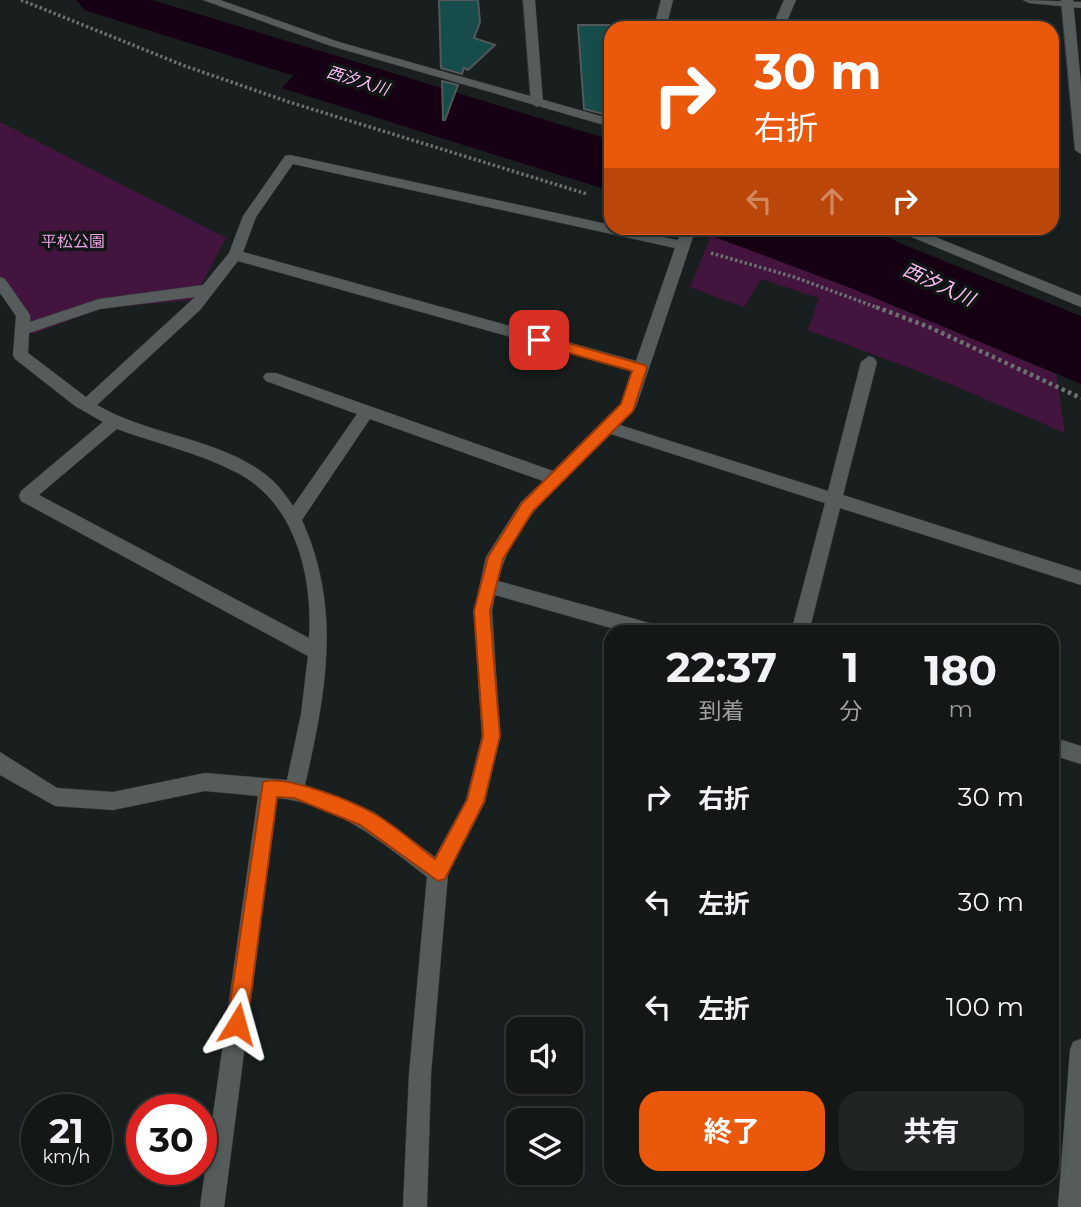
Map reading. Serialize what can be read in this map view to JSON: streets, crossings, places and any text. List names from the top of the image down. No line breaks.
{"water":["西汐入川"],"parks":["平松公園"],"page":{"turn":["30 m","右折"],"eta":["22:37","到着","1","分","180","m"],"list":[{"name":"右折","value":"30 m"},{"name":"左折","value":"30 m"},{"name":"左折","value":"100 m"}],"buttons":["終了","共有"],"speed":"21 km/h","limit":"30"}}
